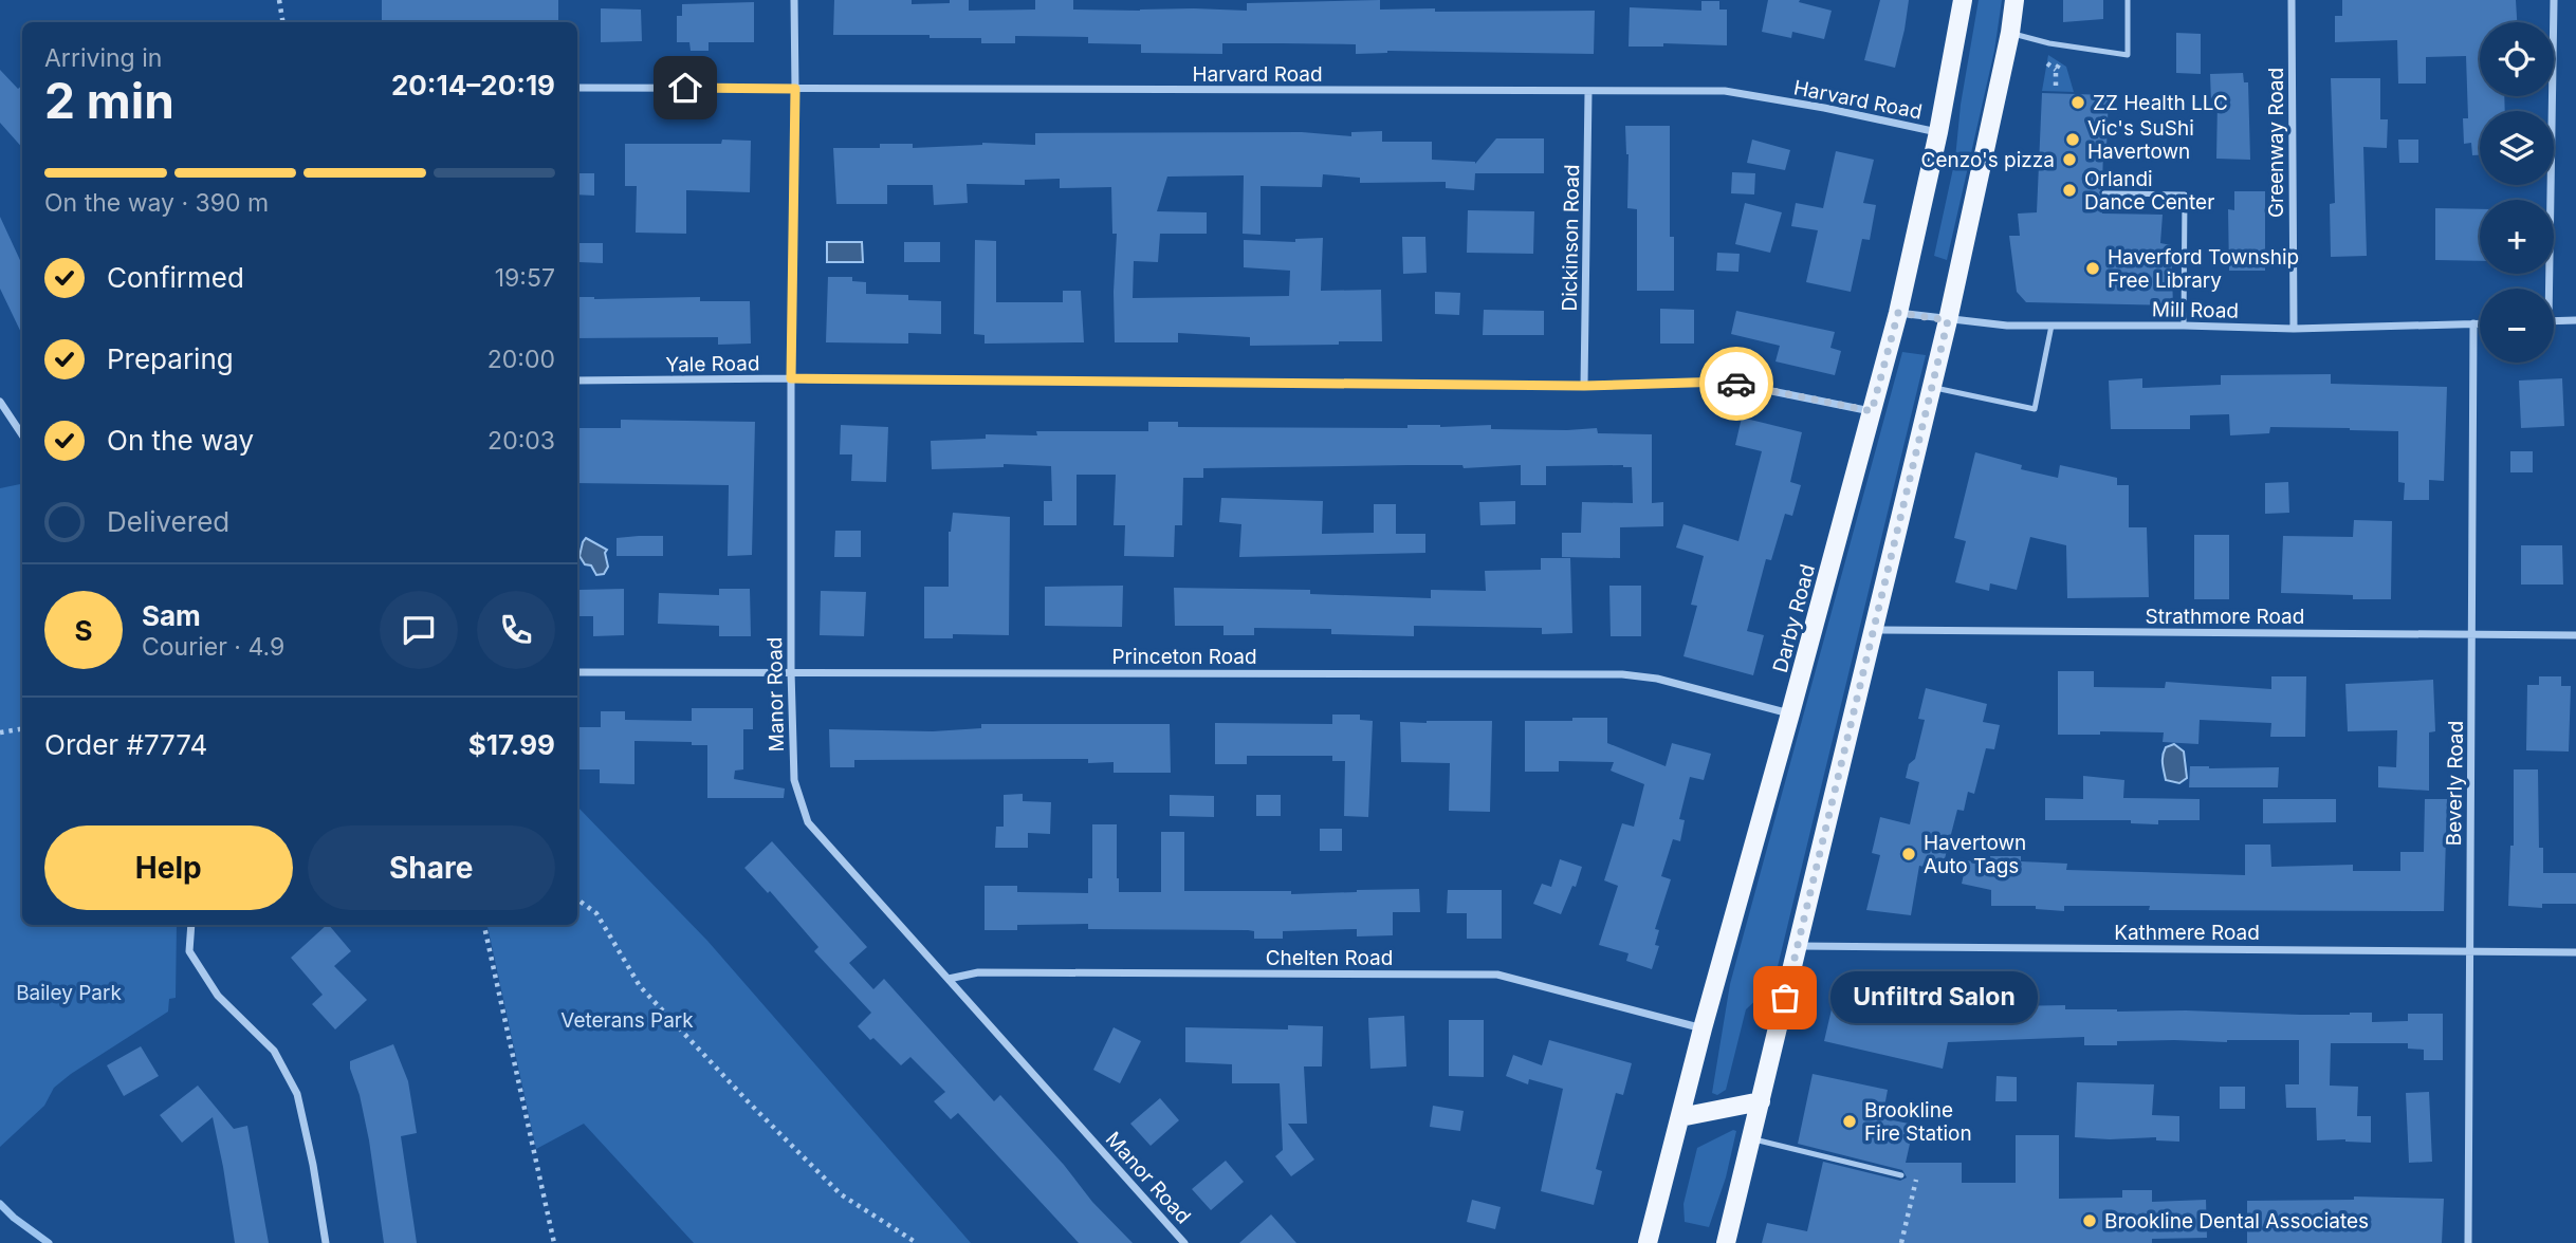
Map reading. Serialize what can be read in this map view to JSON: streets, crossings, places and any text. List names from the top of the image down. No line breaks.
{"streets":{"main road":["Darby Road"],"street":["Harvard Road","Greenway Road","Dickinson Road","Mill Road","Yale Road","Strathmore Road","Princeton Road","Manor Road","Beverly Road","Kathmere Road","Chelten Road"]},"crossings":[["Harvard Road","Dickinson Road"],["Harvard Road","Darby Road"],["Harvard Road","Manor Road"],["Greenway Road","Mill Road"],["Dickinson Road","Yale Road"],["Mill Road","Darby Road"],["Mill Road","Beverly Road"],["Yale Road","Darby Road"],["Yale Road","Manor Road"],["Strathmore Road","Beverly Road"],["Darby Road","Princeton Road"],["Darby Road","Chelten Road"],["Princeton Road","Manor Road"],["Manor Road","Chelten Road"],["Beverly Road","Kathmere Road"]],"parks":["Bailey Park","Veterans Park"],"places":["ZZ Health LLC","Vic's SuShi Havertown","Cenzo's pizza","Orlandi Dance Center","Haverford Township Free Library","Havertown Auto Tags","Unfiltrd Salon","Brookline Fire Station","Brookline Dental Associates"],"page":{"map_buttons":["+","−"],"heading":["2 min","Arriving in","20:14–20:19"],"panel":["Sam","Courier · 4.9","Order #7774","$17.99"],"bar":"On the way · 390 m","list":[["Confirmed","19:57"],["Preparing","20:00"],["On the way","20:03"],"Delivered"],"round":"S","buttons":["Help","Share"],"bubble":"Unfiltrd Salon"}}
